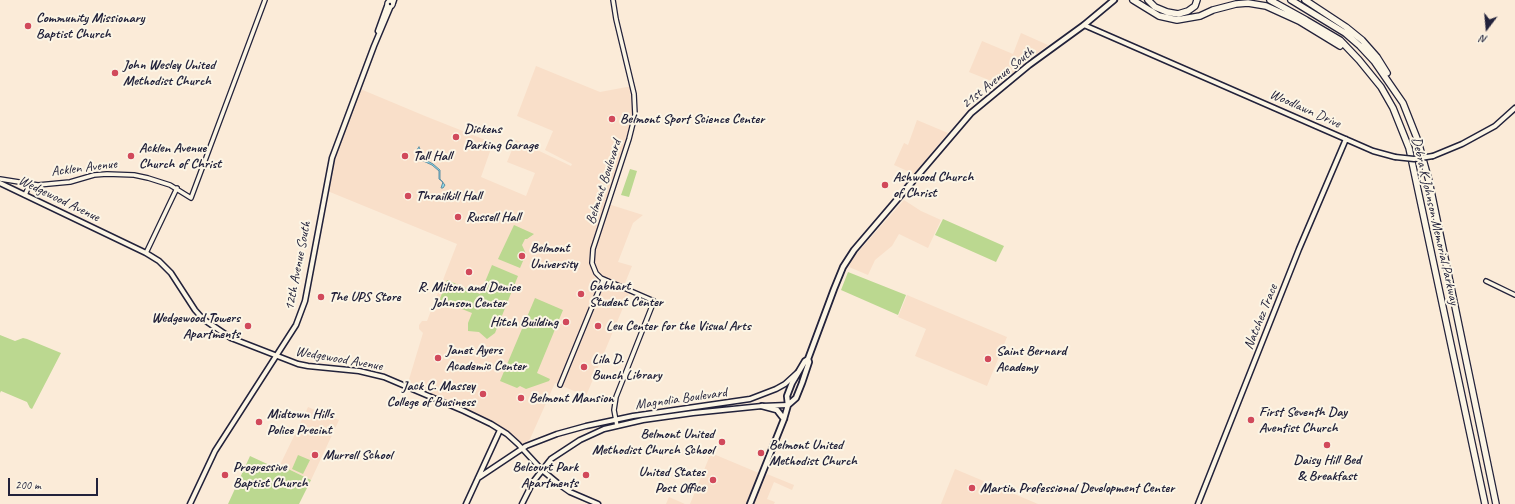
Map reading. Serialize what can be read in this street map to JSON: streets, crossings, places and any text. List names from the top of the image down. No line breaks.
{"streets":{"highway":["Debra K Johnson Memorial Parkway"],"main road":["21st Avenue South","Woodlawn Drive","Wedgewood Avenue","12th Avenue South","Natchez Trace","Magnolia Boulevard"],"street":["Acklen Avenue","Belmont Boulevard"]},"crossings":[["21st Avenue South","Woodlawn Drive"],["21st Avenue South","Magnolia Boulevard"],["Woodlawn Drive","Natchez Trace"],["Wedgewood Avenue","12th Avenue South"],["Wedgewood Avenue","Magnolia Boulevard"]],"places":["Community Missionary Baptist Church","John Wesley United Methodist Church","Belmont Sport Science Center","Dickens Parking Garage","Acklen Avenue Church of Christ","Tall Hall","Ashwood Church of Christ","Thrailkill Hall","Russell Hall","Belmont University","R. Milton and Denice Johnson Center","Gabhart Student Center","The UPS Store","Hitch Building","Wedgewood Towers Apartments","Leu Center for the Visual Arts","Janet Ayers Academic Center","Saint Bernard Academy","Lila D. Bunch Library","Jack C. Massey College of Business","Belmont Mansion","First Seventh Day Aventist Church","Midtown Hills Police Precint","Belmont United Methodist Church School","Daisy Hill Bed & Breakfast","Belmont United Methodist Church","Murrell School","Progressive Baptist Church","Belcourt Park Apartments","United States Post Office","Martin Professional Development Center"],"scale_bar":"200 m","north":"bottom"}
